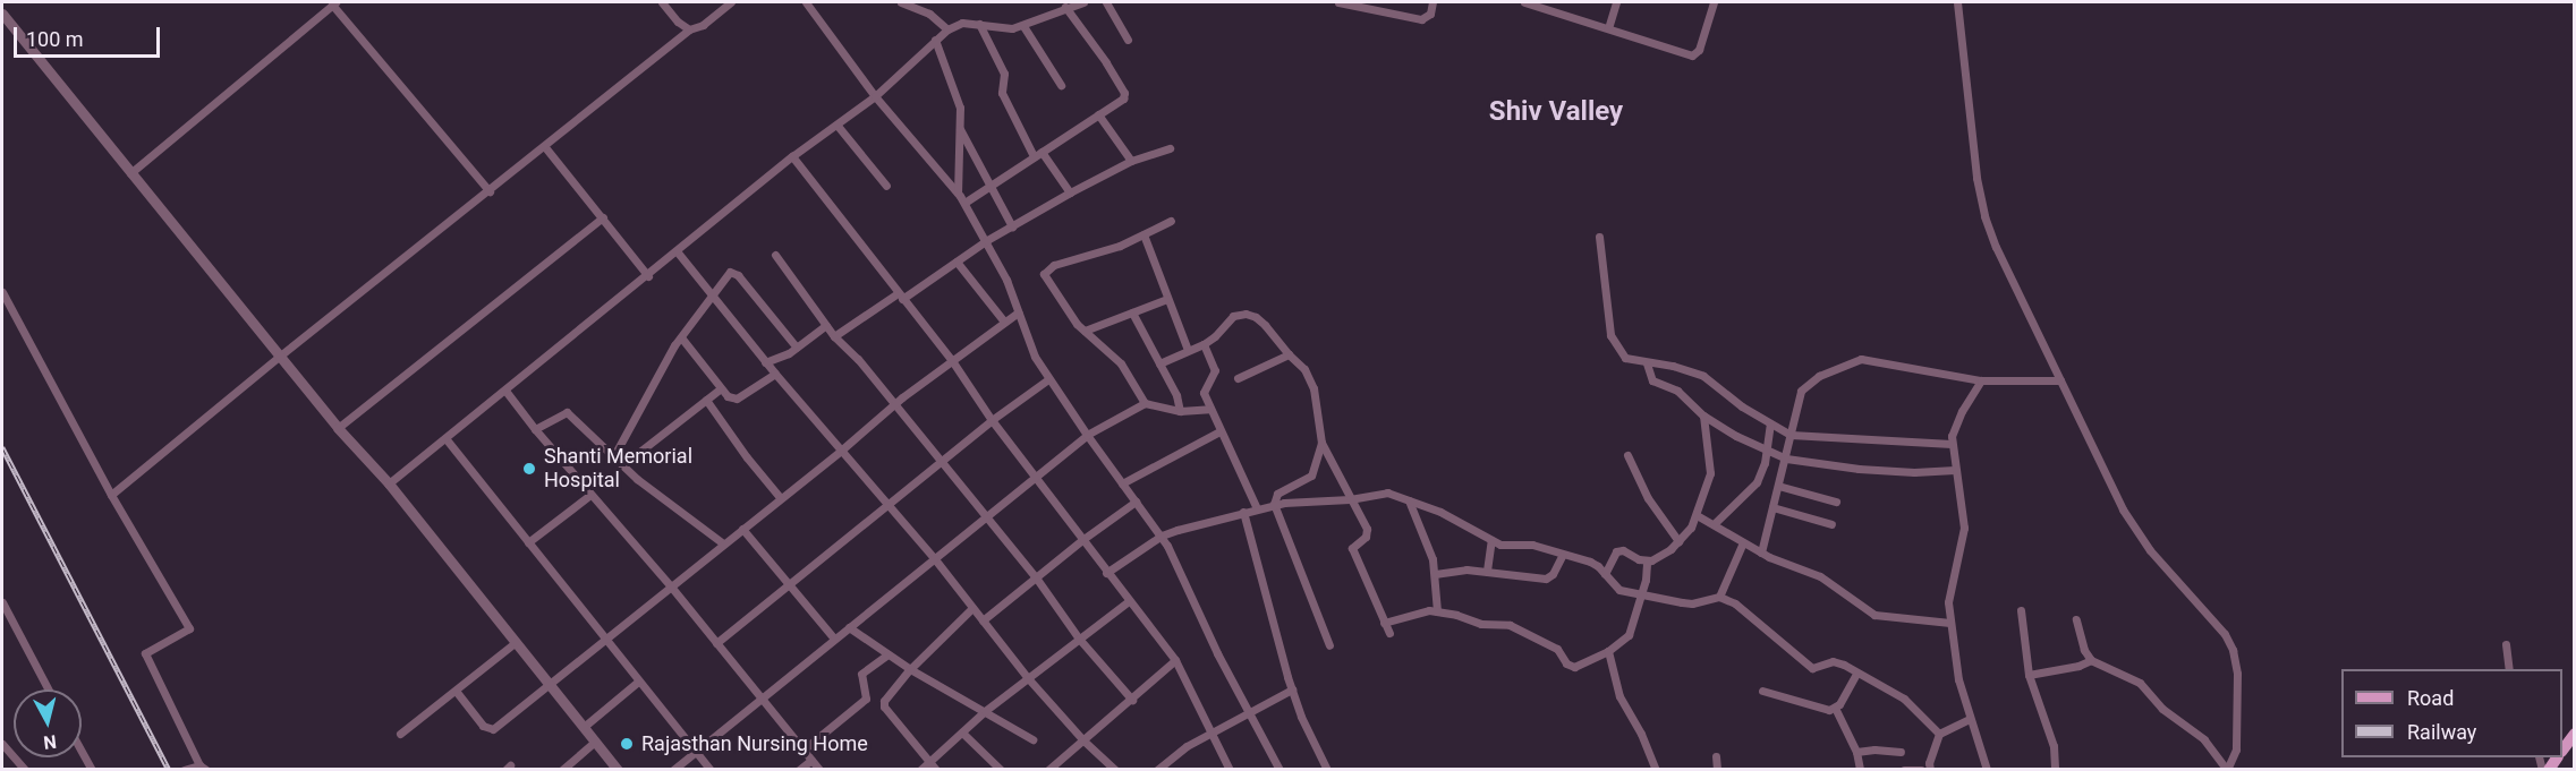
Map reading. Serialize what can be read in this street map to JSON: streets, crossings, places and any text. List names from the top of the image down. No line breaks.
{"districts":["Shiv Valley"],"places":["Shanti Memorial Hospital","Rajasthan Nursing Home"],"legend":["Road","Railway"],"scale_bar":"100 m","north":"bottom"}
